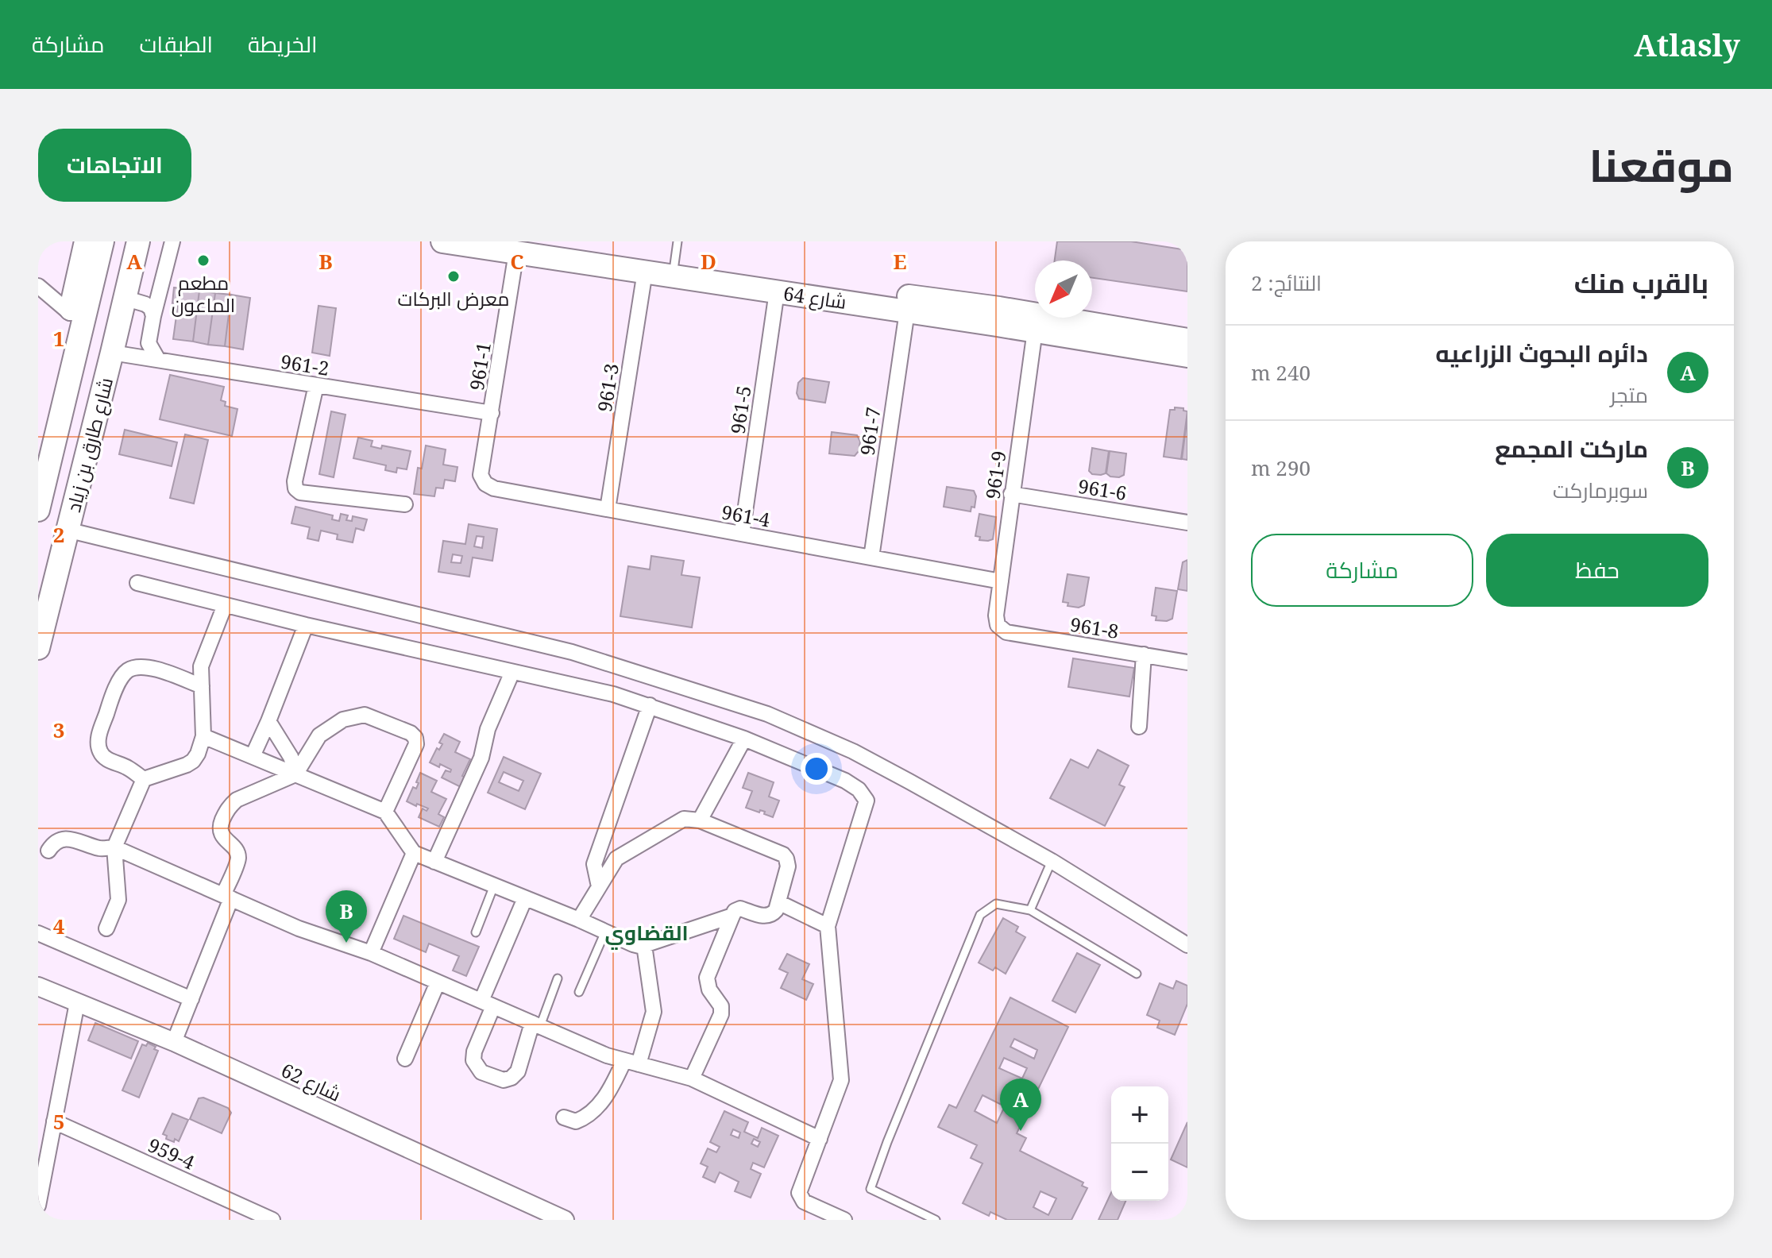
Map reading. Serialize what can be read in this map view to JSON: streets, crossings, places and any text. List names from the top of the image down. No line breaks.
{"streets":{"main road":["شارع 64","شارع طارق بن زياد"],"street":["961-2","961-1","961-3","961-5","961-7","961-9","961-6","961-4","961-8","شارع 62","959-4"]},"crossings":[["شارع 64","961-1"],["شارع 64","961-3"],["شارع 64","961-5"],["شارع 64","961-7"],["شارع 64","961-9"],["961-2","961-1"],["961-2","شارع طارق بن زياد"],["961-1","961-4"],["961-3","961-4"],["961-5","961-4"],["961-7","961-4"],["961-9","961-6"],["961-9","961-4"],["961-9","961-8"]],"districts":["القضاوي"],"places":["مطعم الماعون","معرض البركات"],"north":"bottom left","page":{"header":"Atlasly","nav":["الخريطة","الطبقات","مشاركة"],"title":"موقعنا","buttons":["الاتجاهات",["حفظ","مشاركة"]],"heading":["بالقرب منك","النتائج: 2"],"list":[{"mark":"A","name":"دائره البحوث الزراعيه","note":"متجر","value":"240 m"},{"mark":"B","name":"ماركت المجمع","note":"سوبرماركت","value":"290 m"}],"pins":["B","A"],"map_buttons":["+","−"]},"grid":{"columns":["A","B","C","D","E"],"rows":["1","2","3","4","5"]}}
